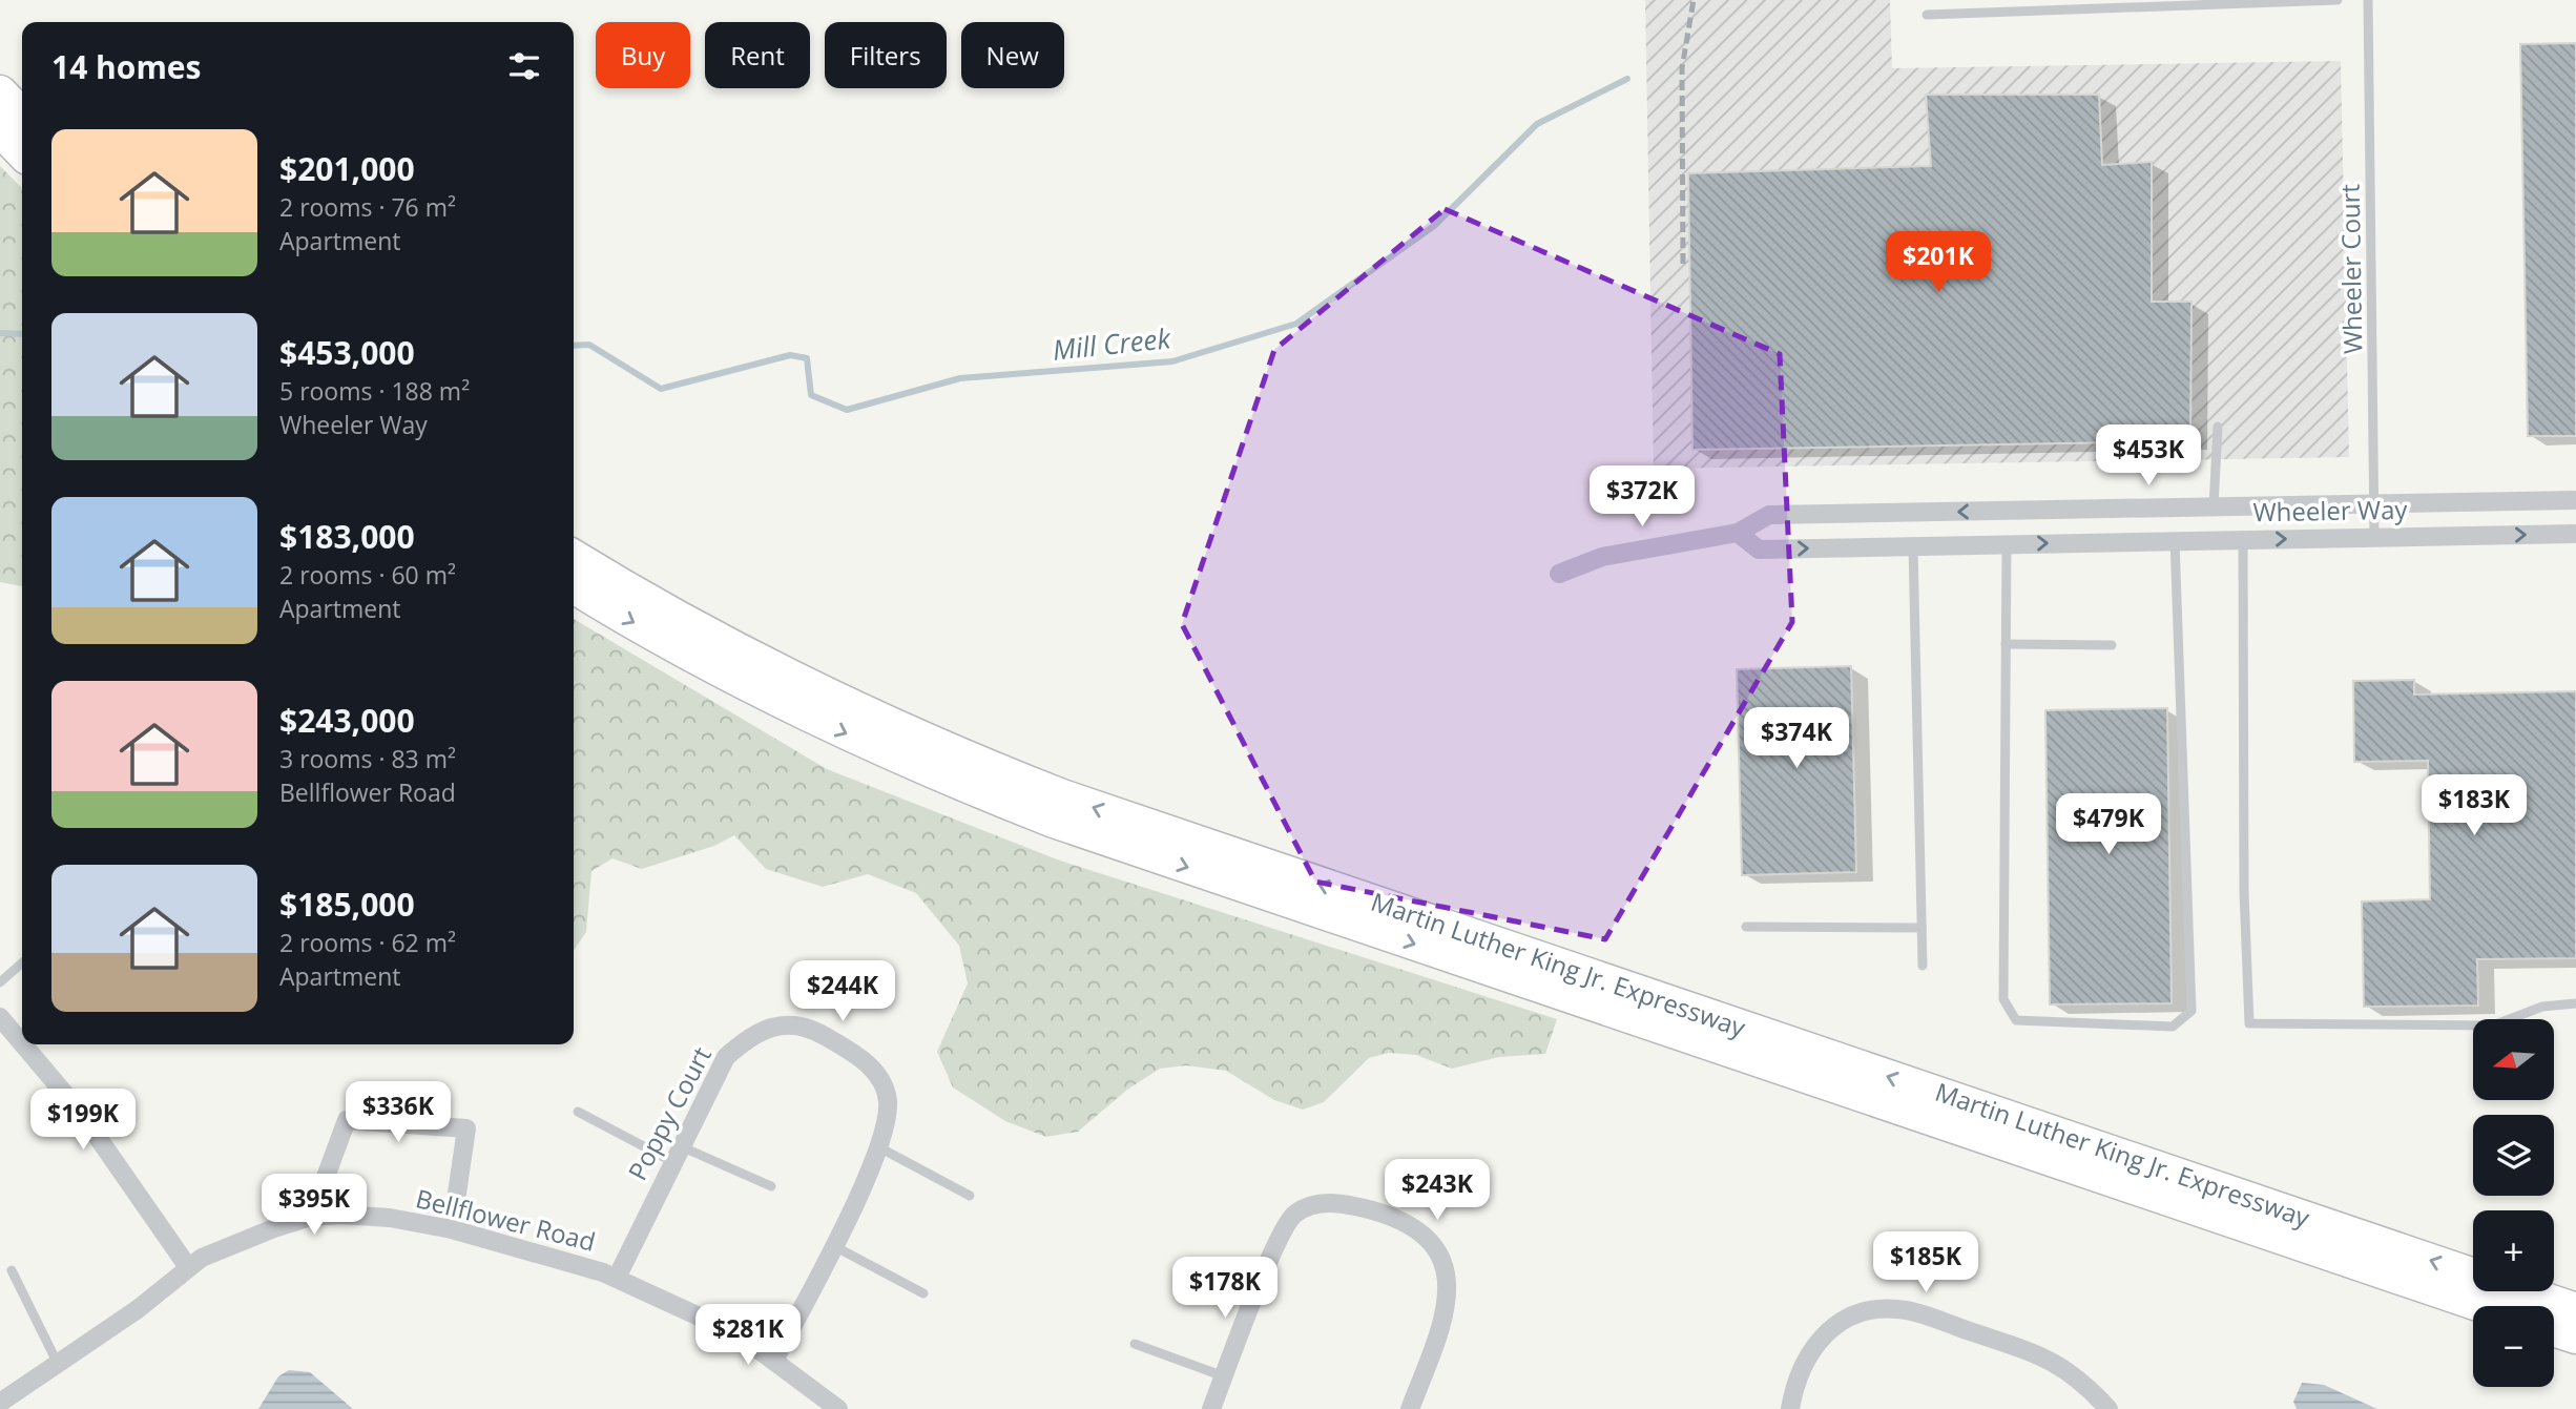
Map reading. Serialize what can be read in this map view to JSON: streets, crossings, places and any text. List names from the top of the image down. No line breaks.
{"streets":{"highway":["Martin Luther King Jr. Expressway"],"street":["Wheeler Way","Poppy Court","Bellflower Road"],"lane":["Wheeler Court"]},"crossings":[["Wheeler Court","Wheeler Way"],["Poppy Court","Bellflower Road"]],"water":["Mill Creek"],"north":"left","page":{"chip":["Buy","Rent","Filters","New"],"heading":"14 homes","list":[{"name":"$201,000","note":"2 rooms · 76 m² · Apartment"},{"name":"$453,000","note":"5 rooms · 188 m² · Wheeler Way"},{"name":"$183,000","note":"2 rooms · 60 m² · Apartment"},{"name":"$243,000","note":"3 rooms · 83 m² · Bellflower Road"},{"name":"$185,000","note":"2 rooms · 62 m² · Apartment"}],"price":["$201K","$453K","$372K","$374K","$183K","$479K","$244K","$336K","$199K","$243K","$395K","$185K","$178K","$281K"],"map_buttons":["+","−"]}}
